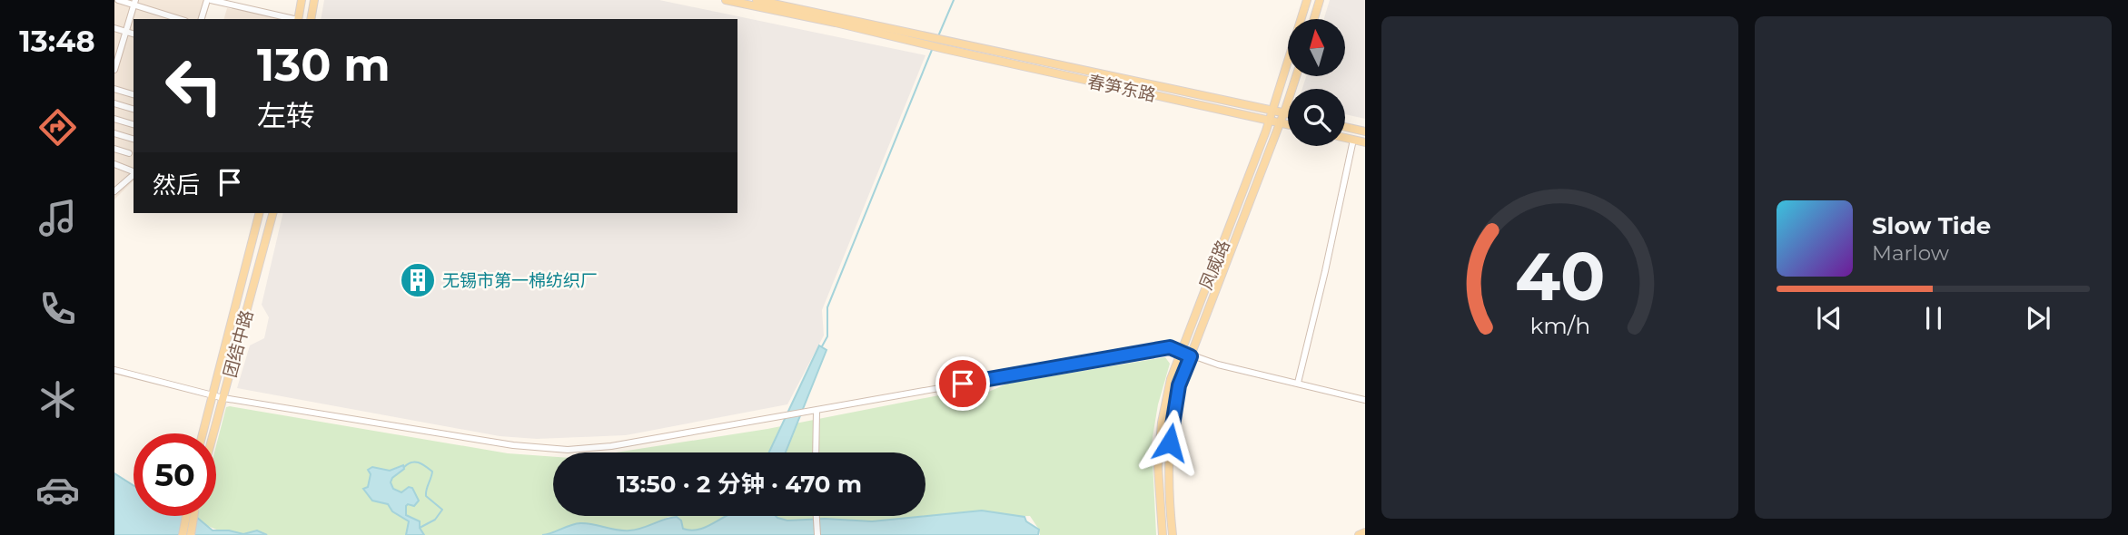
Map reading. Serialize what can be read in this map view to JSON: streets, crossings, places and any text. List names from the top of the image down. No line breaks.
{"streets":{"main road":["春笋东路","凤威路","团结中路"]},"crossings":[["春笋东路","凤威路"]],"places":{"building":["无锡市第一棉纺织厂"]},"north":"top","page":{"tabs":"13:48","turn":["130 m","左转"],"then":"然后","song":["Slow Tide","Marlow"],"limit":"50","trip":"13:50 · 2 分钟 · 470 m","gauge":["40","km/h"]}}
